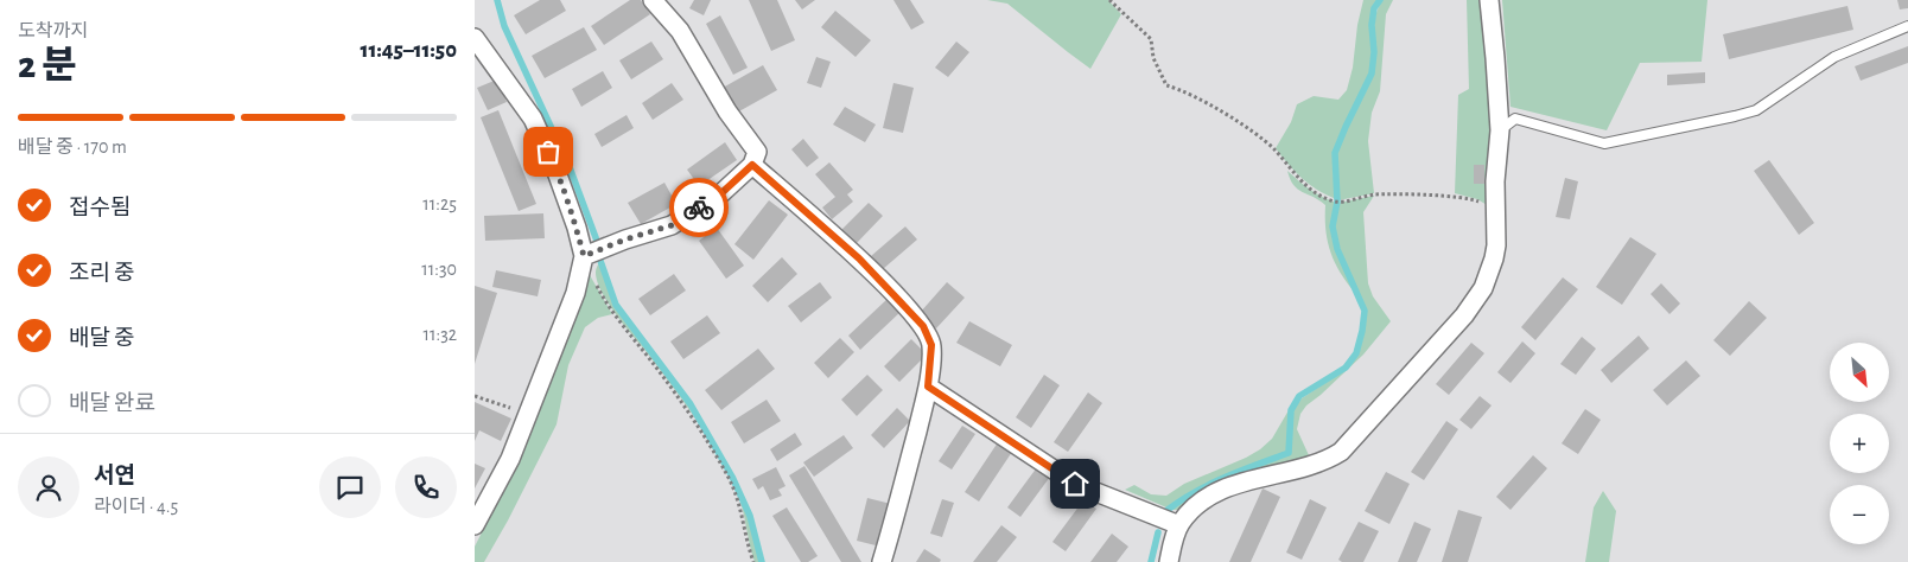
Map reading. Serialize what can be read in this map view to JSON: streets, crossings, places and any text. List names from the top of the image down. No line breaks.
{"north":"bottom right","page":{"heading":["2 분","도착까지","11:45–11:50"],"panel":["서연","라이더 · 4.5"],"bar":"배달 중 · 170 m","list":[["접수됨","11:25"],["조리 중","11:30"],["배달 중","11:32"],"배달 완료"],"map_buttons":["+","−"]}}
